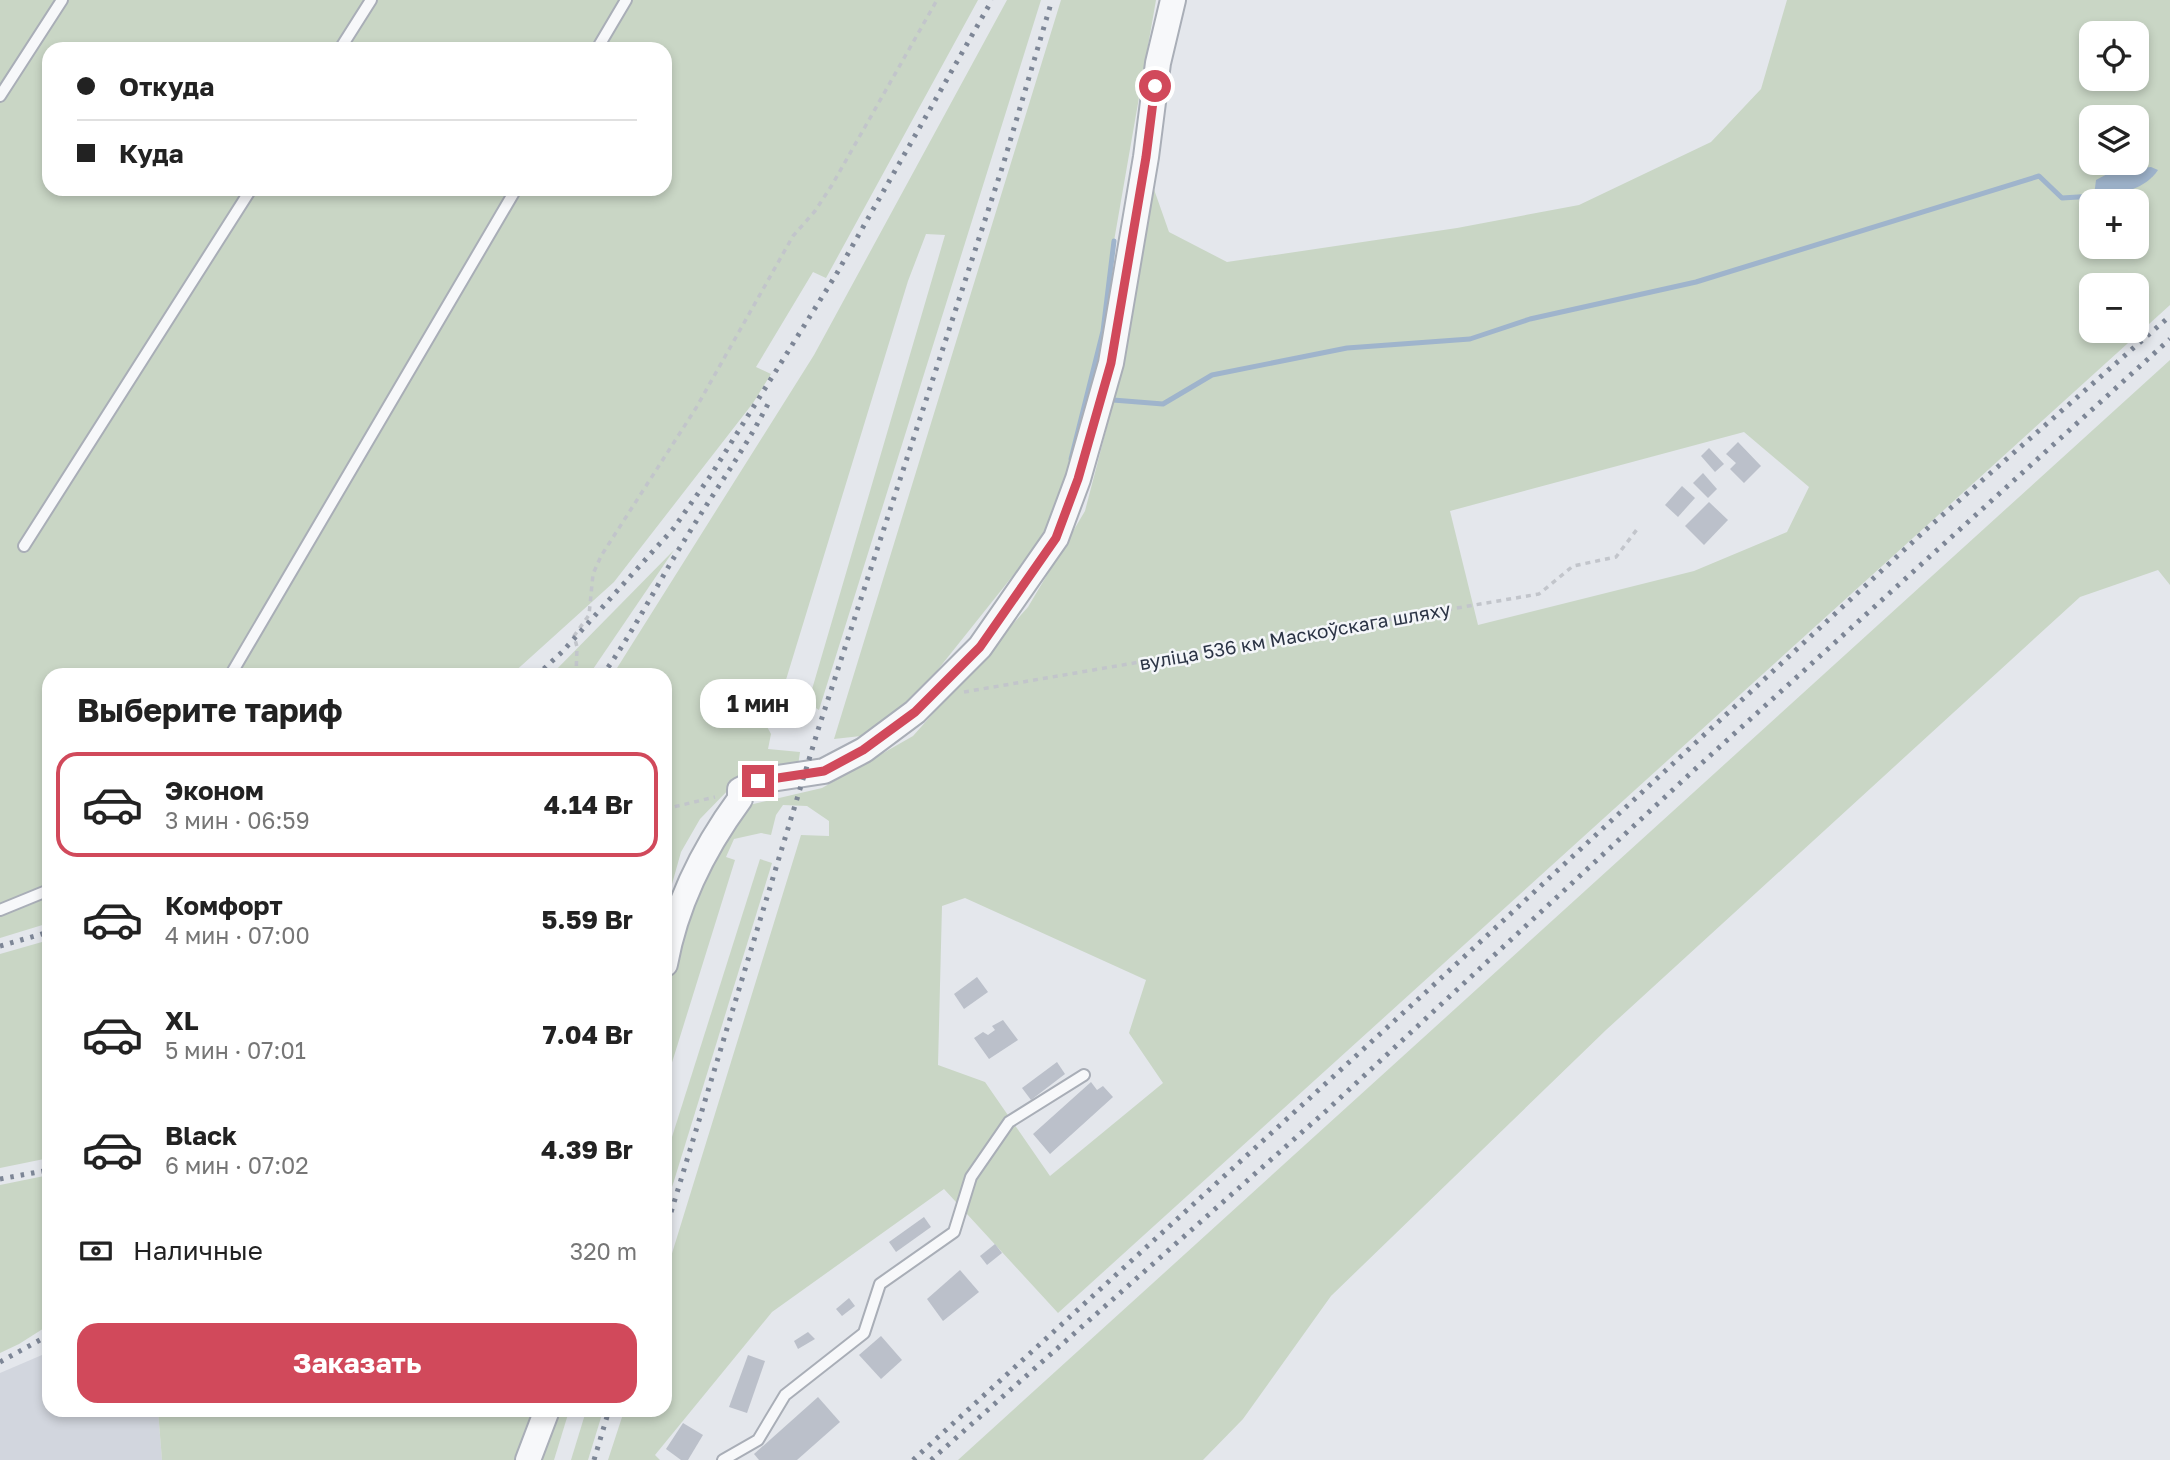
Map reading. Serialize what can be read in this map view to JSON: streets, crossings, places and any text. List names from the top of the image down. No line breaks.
{"streets":{"path":["вуліца 536 км Маскоўскага шляху"]},"page":{"map_buttons":["+","−"],"banner":["Откуда","Куда"],"heading":"Выберите тариф","bubble":"1 мин","list":[{"name":"Эконом","note":"3 мин · 06:59","value":"4.14 Br"},{"name":"Комфорт","note":"4 мин · 07:00","value":"5.59 Br"},{"name":"XL","note":"5 мин · 07:01","value":"7.04 Br"},{"name":"Black","note":"6 мин · 07:02","value":"4.39 Br"}],"pay":["Наличные","320 m"],"buttons":"Заказать"}}
